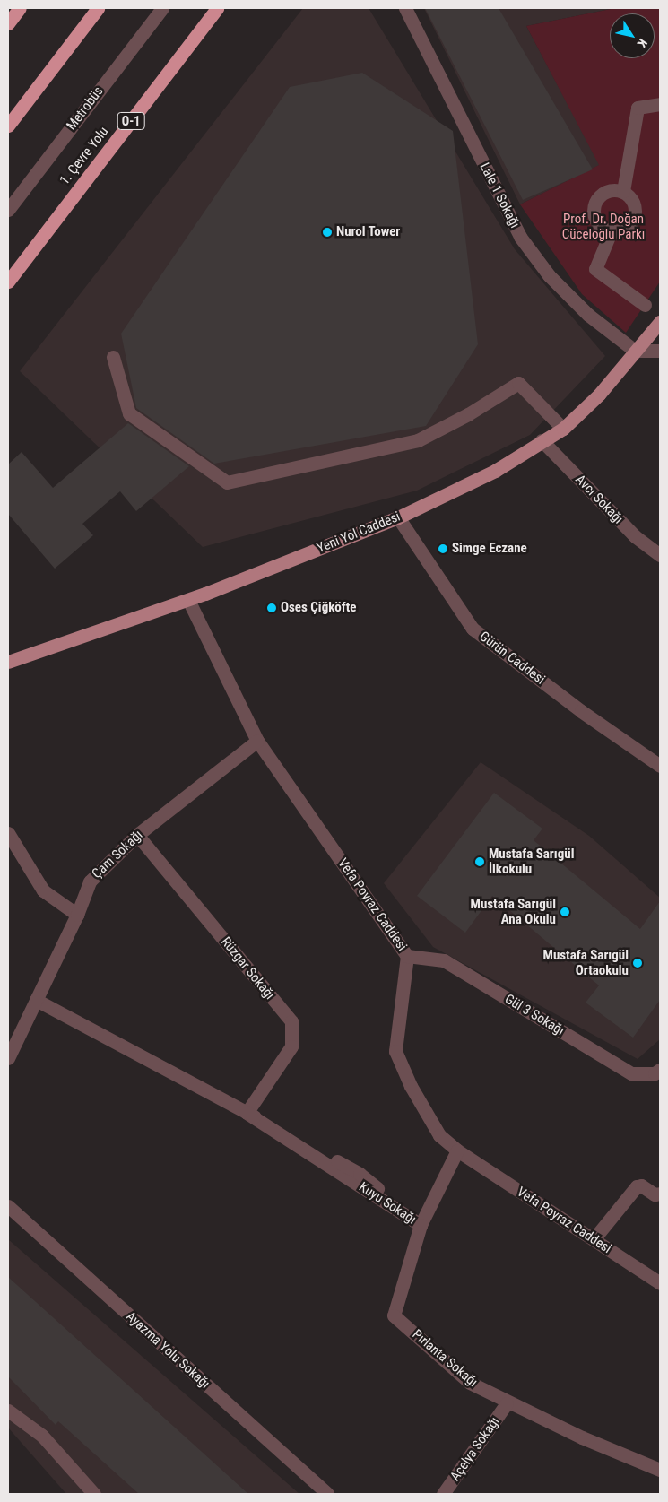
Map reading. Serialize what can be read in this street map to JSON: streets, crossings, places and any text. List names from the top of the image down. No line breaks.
{"streets":{"highway":["O-1","1. Çevre Yolu"],"main road":["Yeni Yol Caddesi"],"street":["Metrobüs","Lale 1 Sokağı","Avcı Sokağı","Gürün Caddesi","Çam Sokağı","Vefa Poyraz Caddesi","Rüzgar Sokağı","Gül 3 Sokağı","Kuyu Sokağı","Ayazma Yolu Sokağı","Pırlanta Sokağı","Açelya Sokağı"]},"crossings":[["Lale 1 Sokağı","Yeni Yol Caddesi"],["Avcı Sokağı","Yeni Yol Caddesi"],["Yeni Yol Caddesi","Gürün Caddesi"],["Yeni Yol Caddesi","Vefa Poyraz Caddesi"],["Çam Sokağı","Vefa Poyraz Caddesi"],["Çam Sokağı","Rüzgar Sokağı"],["Çam Sokağı","Kuyu Sokağı"],["Vefa Poyraz Caddesi","Gül 3 Sokağı"],["Vefa Poyraz Caddesi","Pırlanta Sokağı"],["Rüzgar Sokağı","Kuyu Sokağı"],["Kuyu Sokağı","Pırlanta Sokağı"],["Pırlanta Sokağı","Açelya Sokağı"]],"parks":["Prof. Dr. Doğan Cüceloğlu Parkı"],"places":["Nurol Tower","Simge Eczane","Oses Çiğköfte","Mustafa Sarıgül İlkokulu","Mustafa Sarıgül Ana Okulu","Mustafa Sarıgül Ortaokulu"],"north":"bottom right"}
